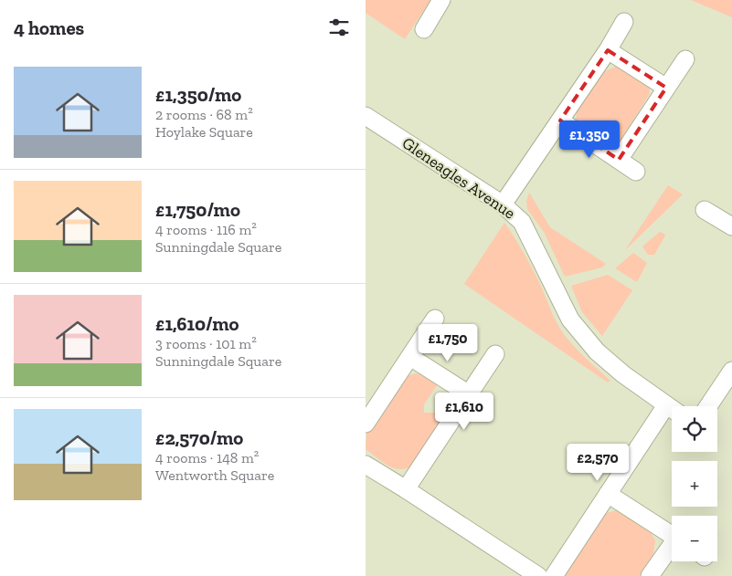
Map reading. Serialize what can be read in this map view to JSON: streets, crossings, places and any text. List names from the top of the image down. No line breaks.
{"streets":{"street":["Gleneagles Avenue"]},"page":{"heading":"4 homes","list":[{"name":"£1,350/mo","note":"2 rooms · 68 m² · Hoylake Square"},{"name":"£1,750/mo","note":"4 rooms · 116 m² · Sunningdale Square"},{"name":"£1,610/mo","note":"3 rooms · 101 m² · Sunningdale Square"},{"name":"£2,570/mo","note":"4 rooms · 148 m² · Wentworth Square"}],"price":["£1,350","£1,750","£1,610","£2,570"],"map_buttons":["+","−"]}}
